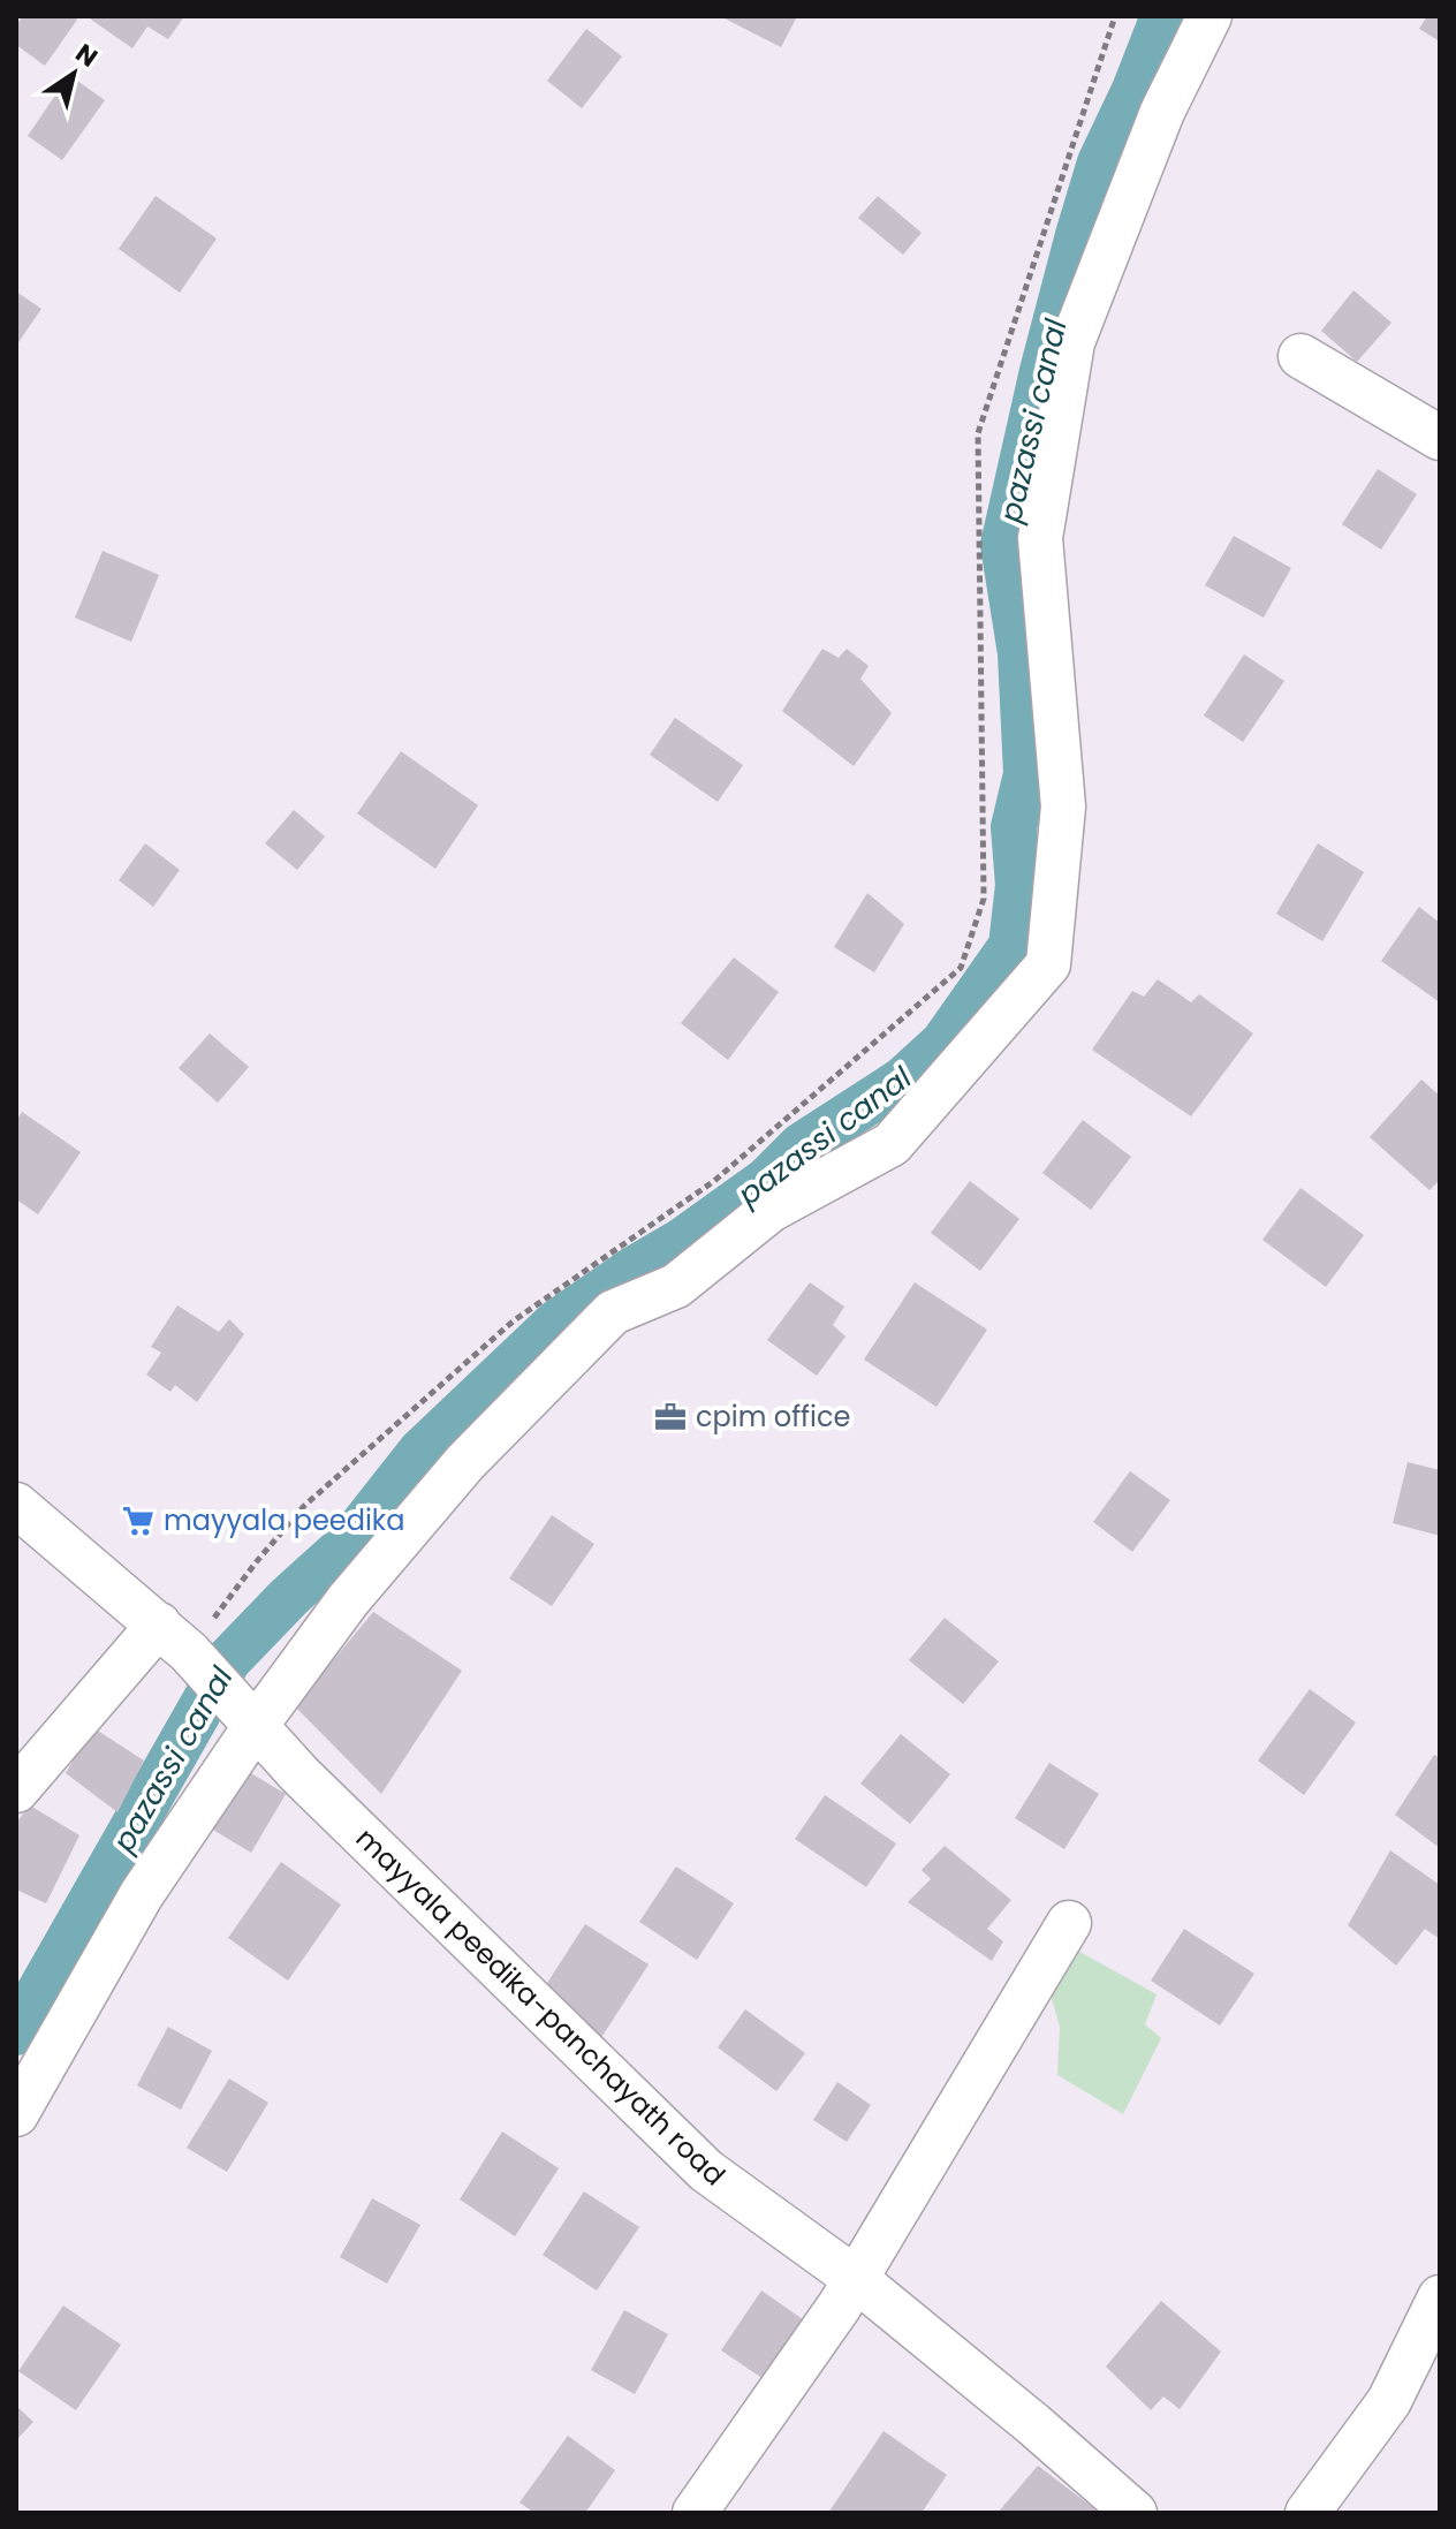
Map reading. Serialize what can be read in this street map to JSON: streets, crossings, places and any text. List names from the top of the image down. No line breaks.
{"streets":{"street":["mayyala peedika-panchayath road"]},"water":["pazassi canal"],"places":{"office":["cpim office"],"supermarket":["mayyala peedika"]},"north":"top right"}
